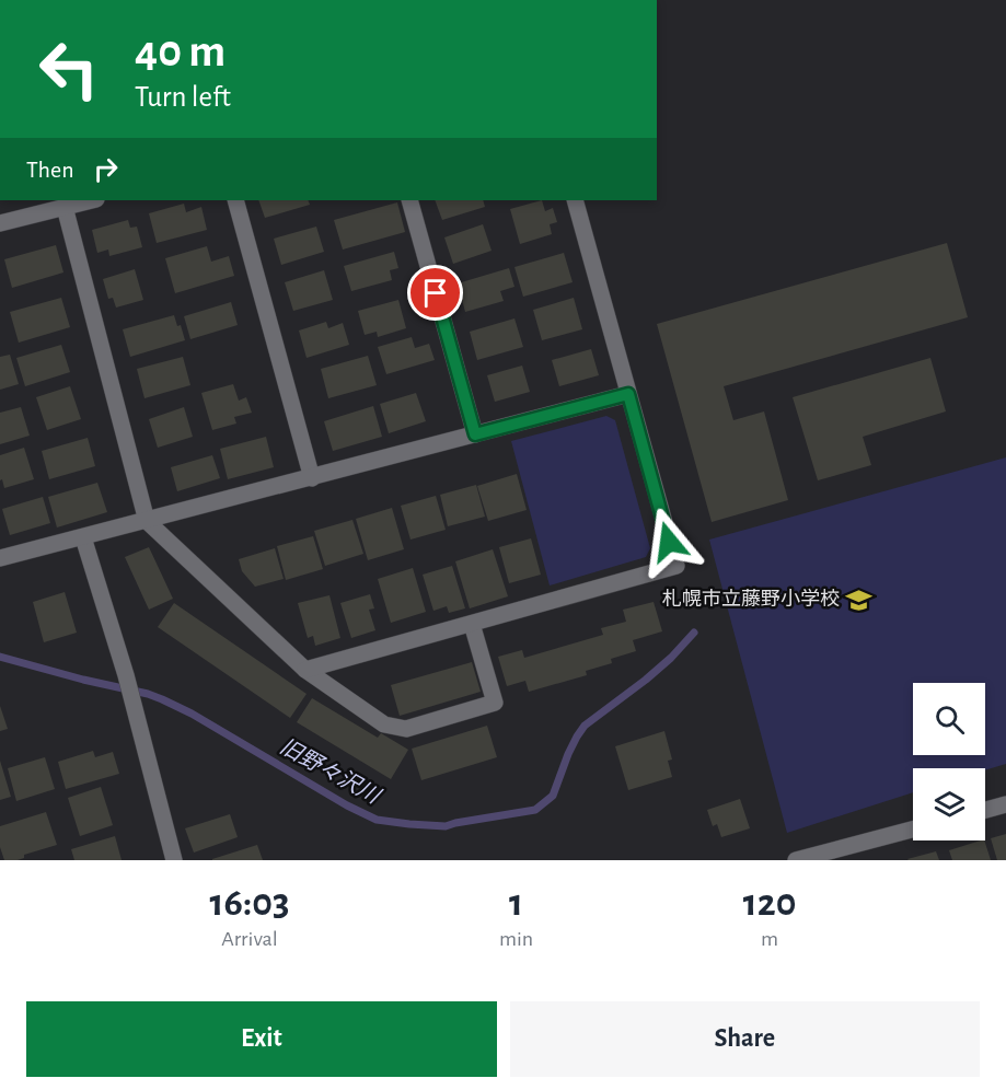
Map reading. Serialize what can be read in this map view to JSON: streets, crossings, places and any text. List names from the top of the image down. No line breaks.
{"water":["旧野々沢川"],"places":{"school or university":["札幌市立藤野小学校"]},"page":{"turn":["40 m","Turn left"],"then":"Then","eta":["16:03","Arrival","1","min","120","m"],"buttons":["Exit","Share"]}}
